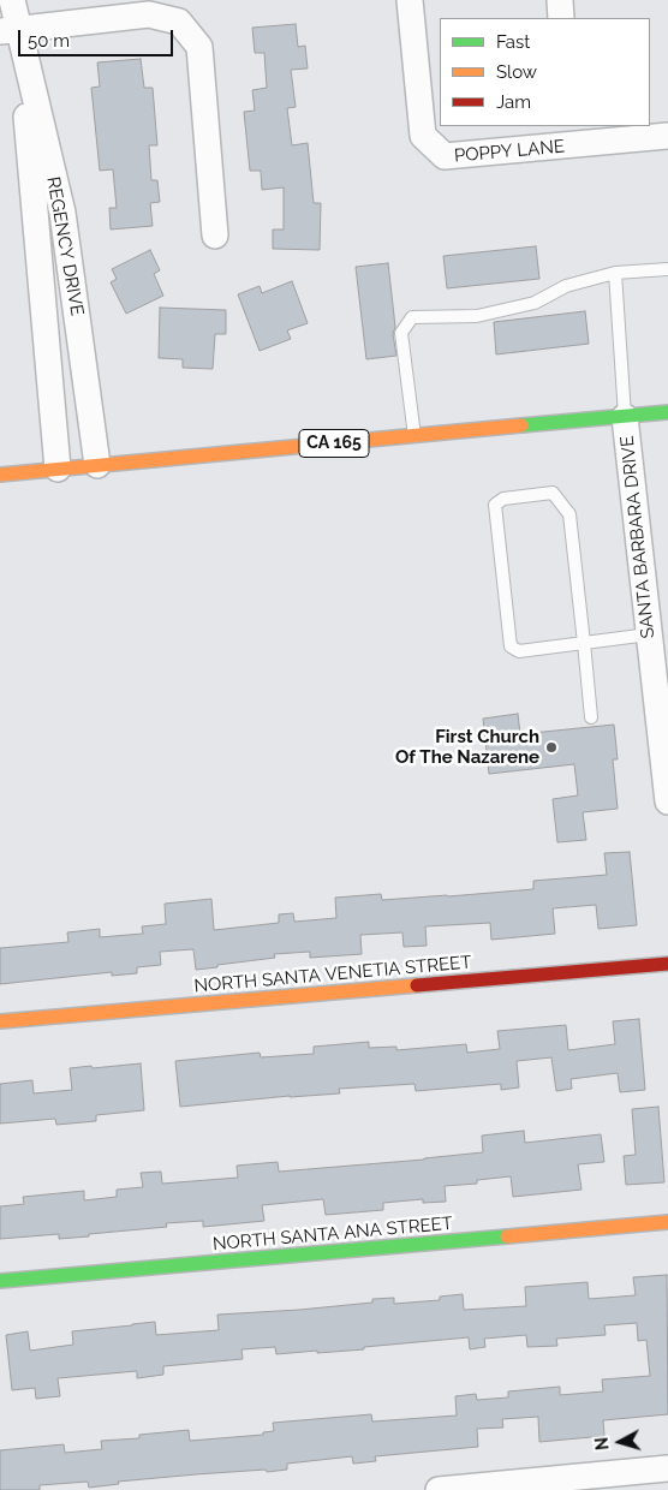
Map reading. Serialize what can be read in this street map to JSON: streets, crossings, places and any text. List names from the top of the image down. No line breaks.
{"streets":{"street":["POPPY LANE","REGENCY DRIVE","CA 165","SANTA BARBARA DRIVE","NORTH SANTA VENETIA STREET","NORTH SANTA ANA STREET"]},"crossings":[["REGENCY DRIVE","CA 165"],["CA 165","SANTA BARBARA DRIVE"]],"places":["First Church Of The Nazarene"],"legend":["Fast","Slow","Jam"],"scale_bar":"50 m","north":"left"}
